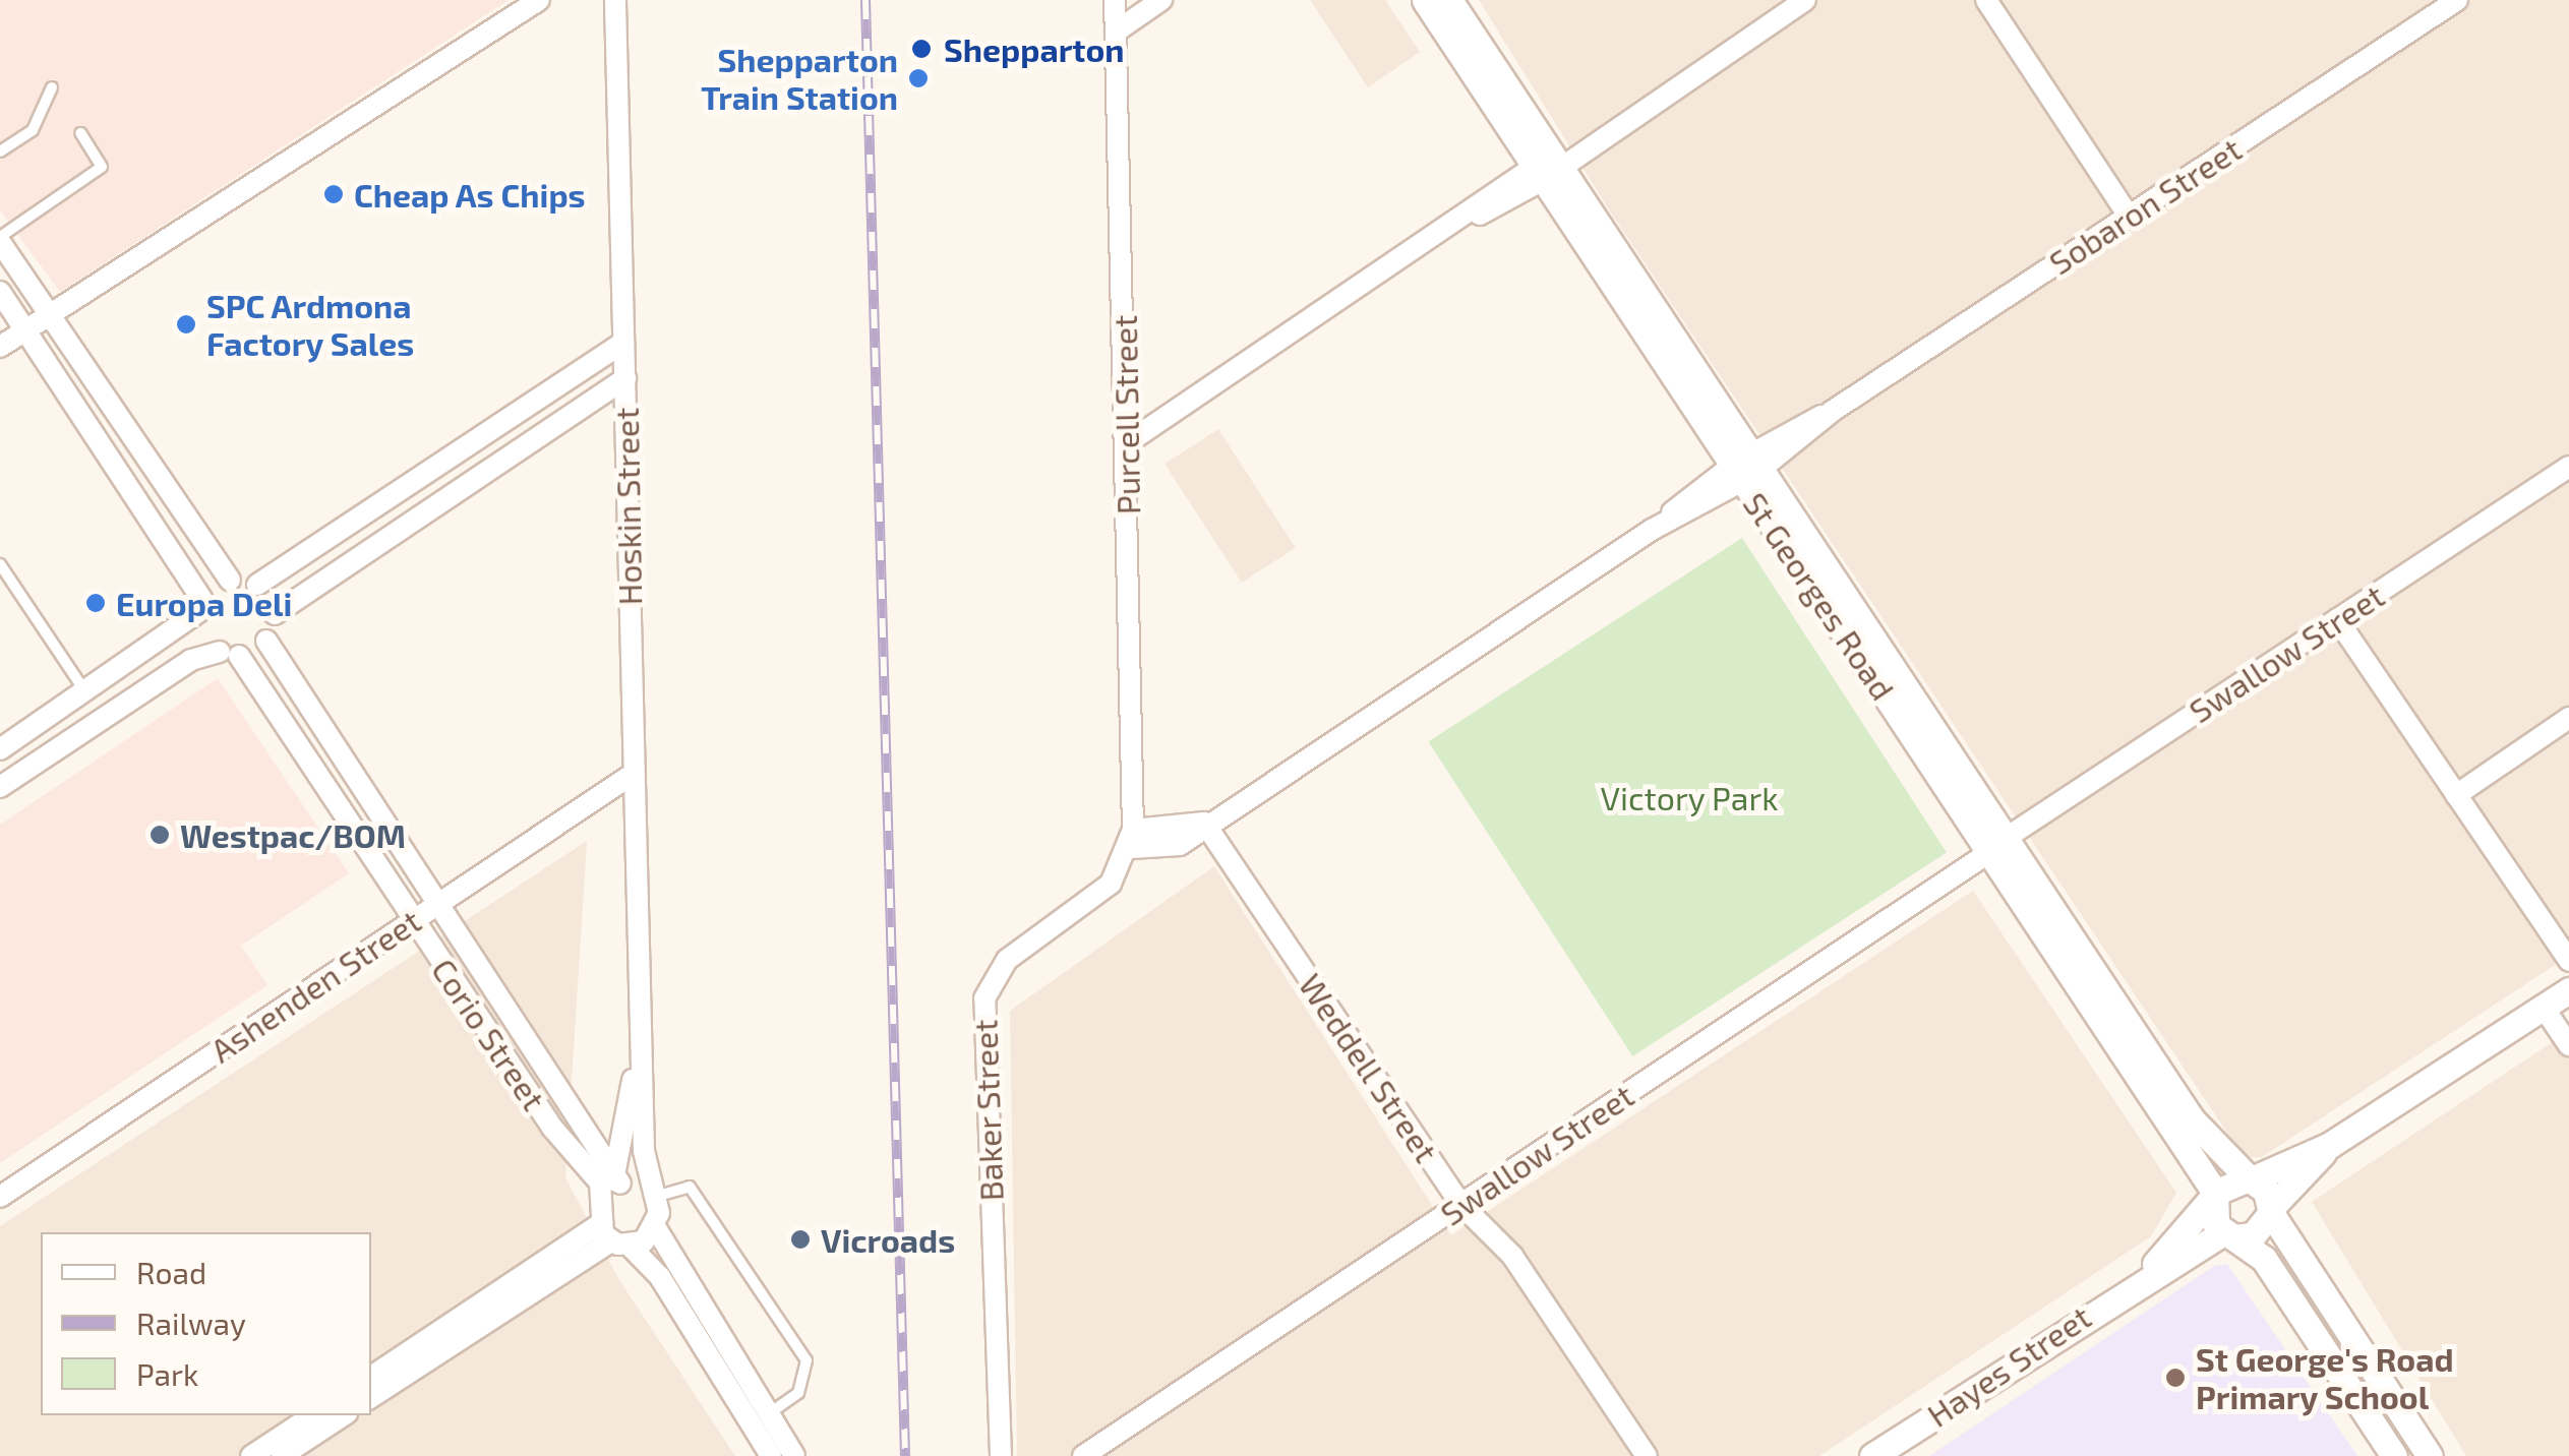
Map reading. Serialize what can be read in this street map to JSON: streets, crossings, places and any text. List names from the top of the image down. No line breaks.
{"streets":{"street":["Sobaron Street","Purcell Street","Hoskin Street","St Georges Road","Swallow Street","Ashenden Street","Corio Street","Weddell Street","Baker Street","Hayes Street"]},"crossings":[["Sobaron Street","Purcell Street"],["Sobaron Street","St Georges Road"],["Sobaron Street","Weddell Street"],["Sobaron Street","Baker Street"],["Purcell Street","Baker Street"],["Hoskin Street","Ashenden Street"],["Hoskin Street","Corio Street"],["St Georges Road","Swallow Street"],["St Georges Road","Hayes Street"],["Swallow Street","Weddell Street"],["Ashenden Street","Corio Street"]],"parks":["Victory Park"],"places":["Shepparton","Shepparton Train Station","Cheap As Chips","SPC Ardmona Factory Sales","Europa Deli","Westpac/BOM","Vicroads","St George's Road Primary School"],"legend":["Road","Railway","Park"]}
